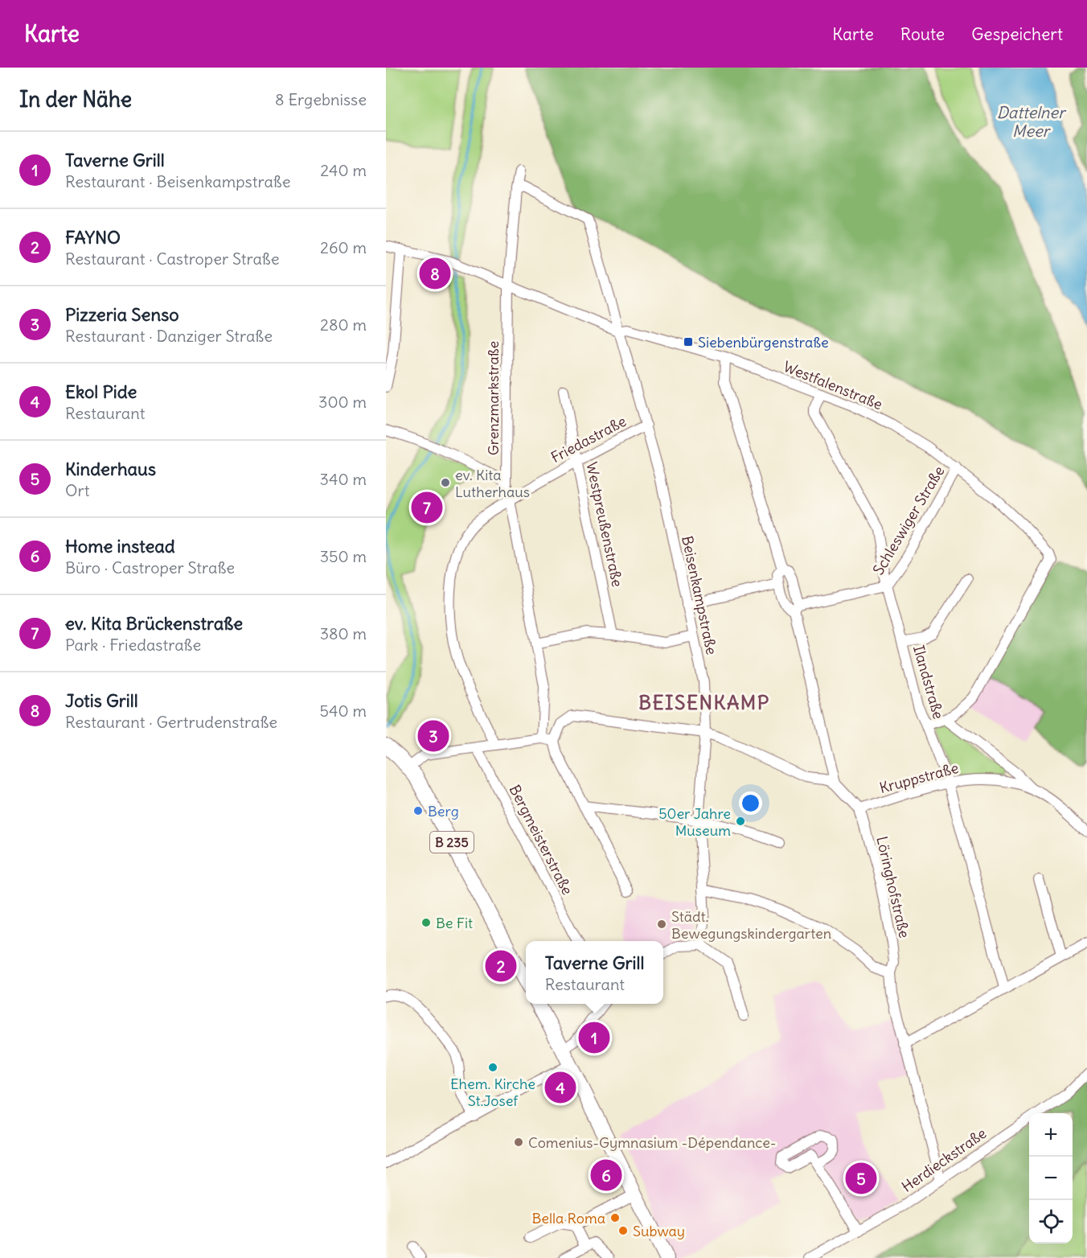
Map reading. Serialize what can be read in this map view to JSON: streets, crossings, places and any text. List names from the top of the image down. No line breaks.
{"streets":{"main road":["B 235"],"street":["Westfalenstraße","Grenzmarkstraße","Friedastraße","Schleswiger Straße","Westpreußenstraße","Beisenkampstraße","Ilandstraße","Kruppstraße","Bergmeisterstraße","Löringhofstraße","Herdieckstraße"]},"crossings":[["Westfalenstraße","Schleswiger Straße"],["Westfalenstraße","Beisenkampstraße"],["Westfalenstraße","Ilandstraße"],["Westfalenstraße","Löringhofstraße"],["Grenzmarkstraße","Friedastraße"],["Friedastraße","Westpreußenstraße"],["Friedastraße","Beisenkampstraße"],["Schleswiger Straße","Ilandstraße"],["Schleswiger Straße","Löringhofstraße"],["Ilandstraße","Kruppstraße"],["Kruppstraße","Löringhofstraße"],["Löringhofstraße","Herdieckstraße"]],"districts":["BEISENKAMP"],"water":["Dattelner Meer"],"places":{"transit":["Siebenbürgenstraße"],"other":["ev. Kita Lutherhaus","Berg","50er Jahre Museum","Be Fit","Städt. Bewegungskindergarten","Ehem. Kirche St.Josef","Comenius-Gymnasium -Dépendance-","Bella Roma","Subway"]},"page":{"header":"Karte","nav":["Karte","Route","Gespeichert"],"heading":["In der Nähe","8 Ergebnisse"],"list":[{"mark":"1","name":"Taverne Grill","note":"Restaurant · Beisenkampstraße","value":"240 m"},{"mark":"2","name":"FAYNO","note":"Restaurant · Castroper Straße","value":"260 m"},{"mark":"3","name":"Pizzeria Senso","note":"Restaurant · Danziger Straße","value":"280 m"},{"mark":"4","name":"Ekol Pide","note":"Restaurant","value":"300 m"},{"mark":"5","name":"Kinderhaus","note":"Ort","value":"340 m"},{"mark":"6","name":"Home instead","note":"Büro · Castroper Straße","value":"350 m"},{"mark":"7","name":"ev. Kita Brückenstraße","note":"Park · Friedastraße","value":"380 m"},{"mark":"8","name":"Jotis Grill","note":"Restaurant · Gertrudenstraße","value":"540 m"}],"pins":["8","7","3","2","1","4","6","5"],"popup":["Taverne Grill","Restaurant"],"map_buttons":["+","−"]}}
